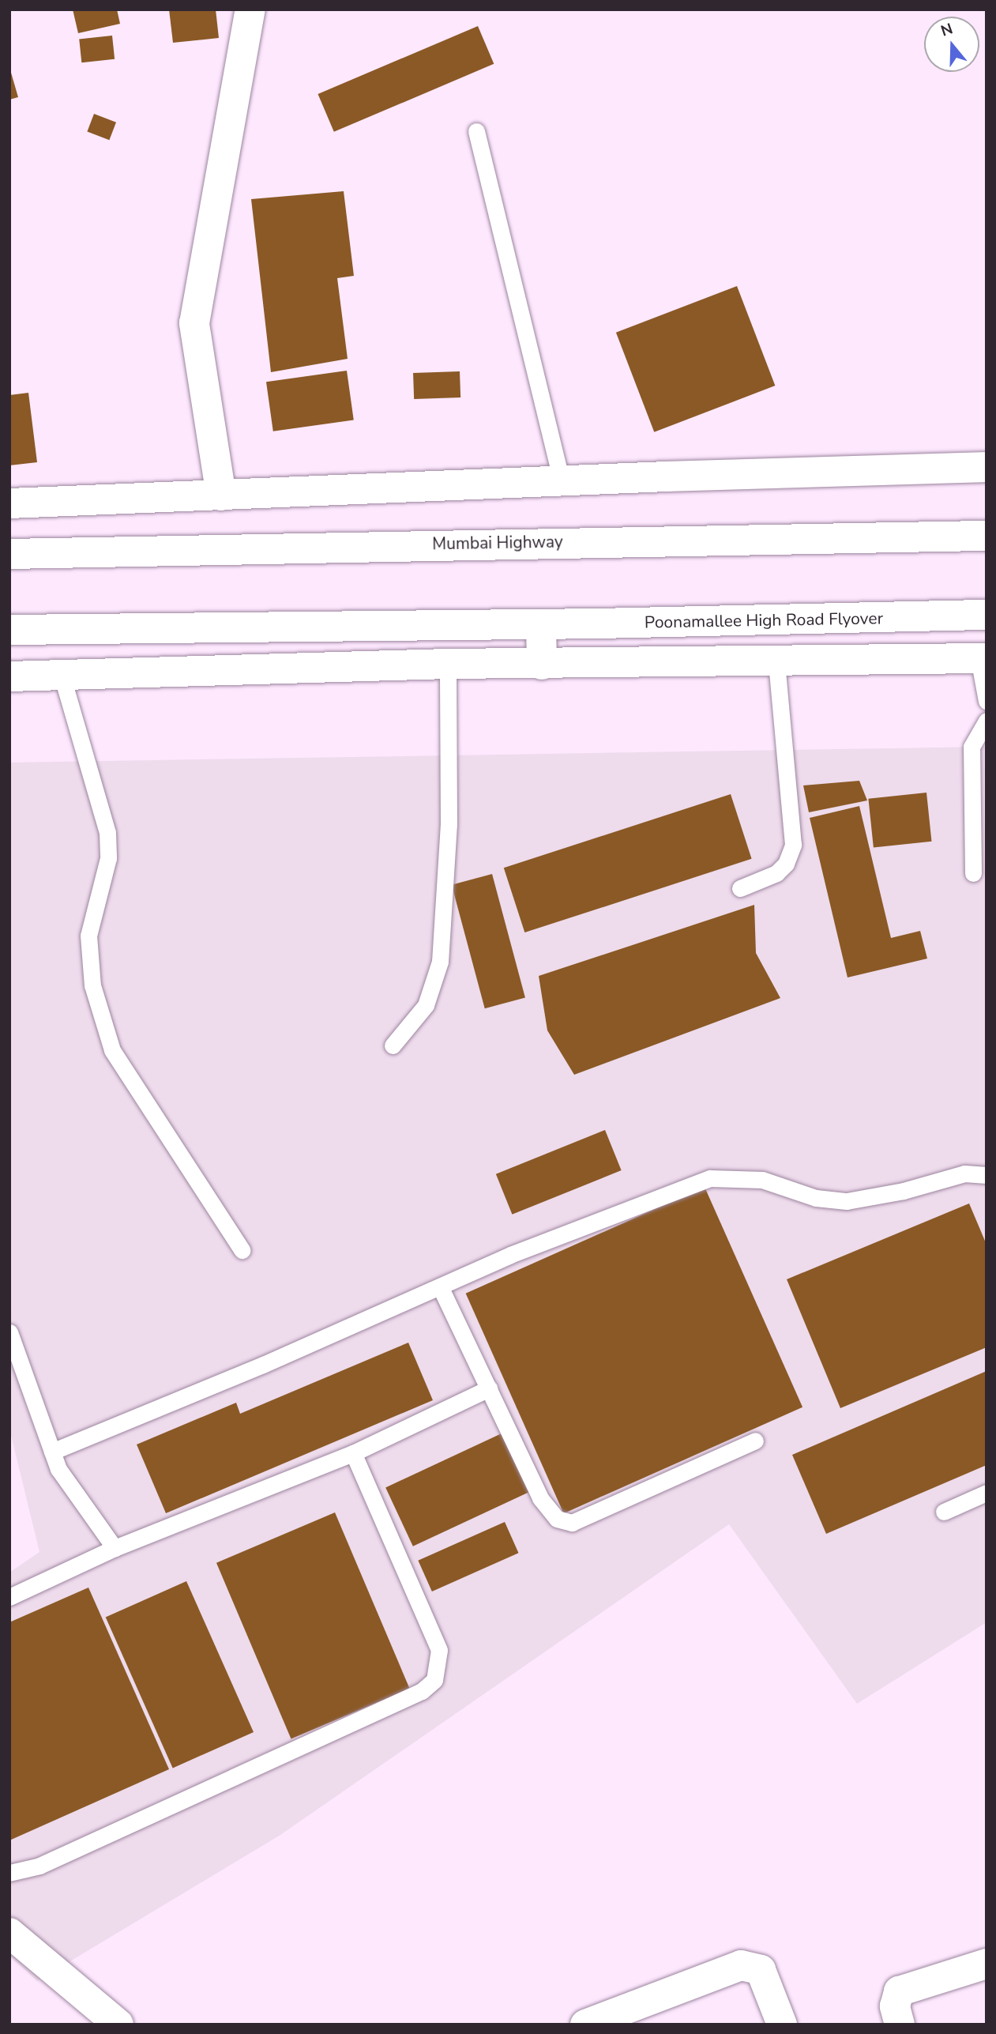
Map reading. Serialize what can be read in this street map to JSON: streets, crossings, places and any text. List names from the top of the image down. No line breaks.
{"streets":{"main road":["Mumbai Highway","Poonamallee High Road Flyover"]},"north":"top"}
